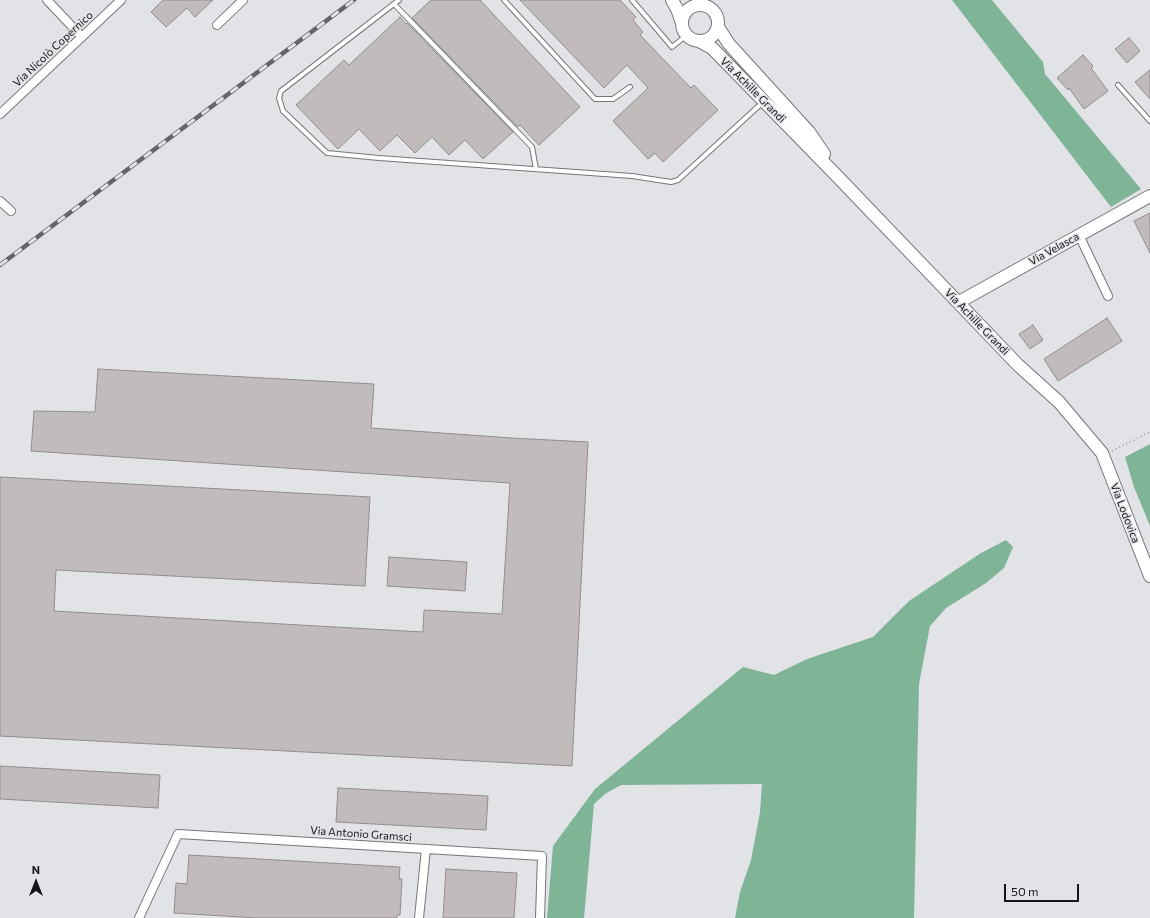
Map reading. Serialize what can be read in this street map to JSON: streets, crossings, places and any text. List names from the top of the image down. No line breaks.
{"streets":{"street":["Via Nicolò Copernico","Via Achille Grandi","Via Velasca","Via Lodovica","Via Antonio Gramsci"]},"crossings":[["Via Achille Grandi","Via Velasca"],["Via Achille Grandi","Via Lodovica"]],"scale_bar":"50 m","north":"top"}
